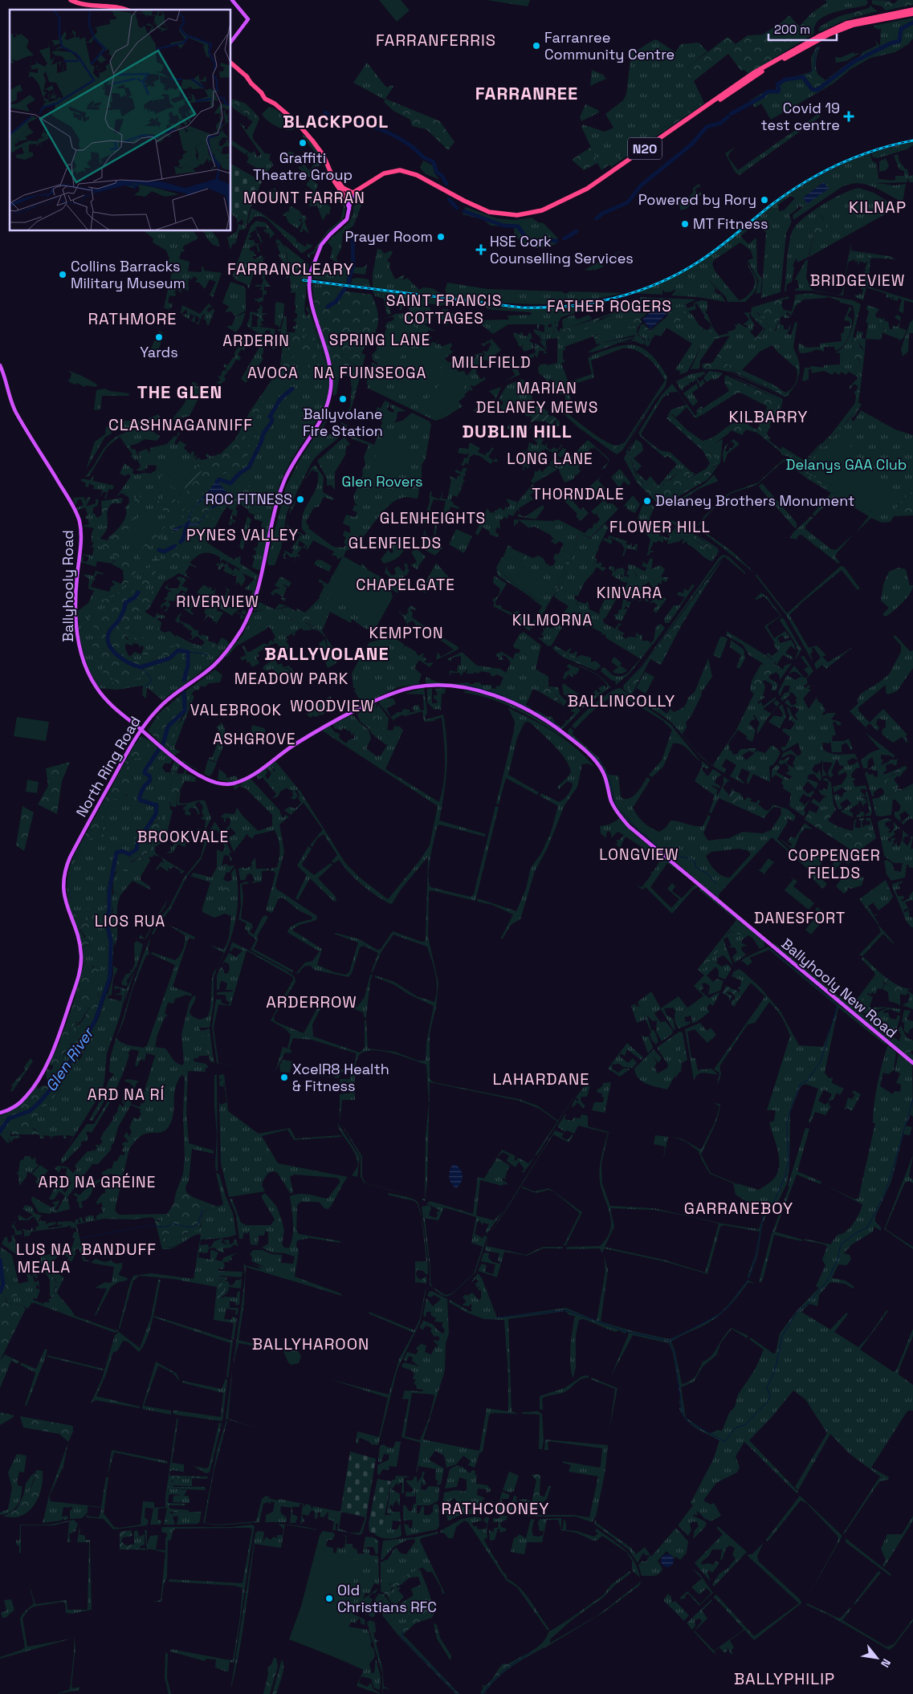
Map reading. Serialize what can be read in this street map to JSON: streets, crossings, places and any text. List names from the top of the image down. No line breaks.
{"streets":{"highway":["N20"],"main road":["Ballyhooly Road","North Ring Road","Ballyhooly New Road"]},"crossings":[["N20","North Ring Road"],["Ballyhooly Road","North Ring Road"]],"districts":["FARRANFERRIS","FARRANREE","BLACKPOOL","MOUNT FARRAN","KILNAP","FARRANCLEARY","BRIDGEVIEW","SAINT FRANCIS COTTAGES","FATHER ROGERS","RATHMORE","SPRING LANE","ARDERIN","MILLFIELD","AVOCA","NA FUINSEOGA","MARIAN","THE GLEN","DELANEY MEWS","KILBARRY","CLASHNAGANNIFF","DUBLIN HILL","LONG LANE","THORNDALE","GLENHEIGHTS","FLOWER HILL","PYNES VALLEY","GLENFIELDS","CHAPELGATE","KINVARA","RIVERVIEW","KILMORNA","KEMPTON","BALLYVOLANE","MEADOW PARK","BALLINCOLLY","WOODVIEW","VALEBROOK","ASHGROVE","BROOKVALE","LONGVIEW","COPPENGER FIELDS","DANESFORT","LIOS RUA","ARDERROW","LAHARDANE","ARD NA RÍ","ARD NA GRÉINE","GARRANEBOY","LUS NA MEALA","BANDUFF","BALLYHAROON","RATHCOONEY","BALLYPHILIP"],"water":["Glen River"],"parks":["Delanys GAA Club","Glen Rovers"],"places":{"other":["Farranree Community Centre","Graffiti Theatre Group","Powered by Rory","MT Fitness","Prayer Room","Collins Barracks Military Museum","Yards","Ballyvolane Fire Station","ROC FITNESS","Delaney Brothers Monument","XcelR8 Health & Fitness","Old Christians RFC"],"health":["Covid 19 test centre","HSE Cork Counselling Services"]},"scale_bar":"200 m","north":"bottom right"}
